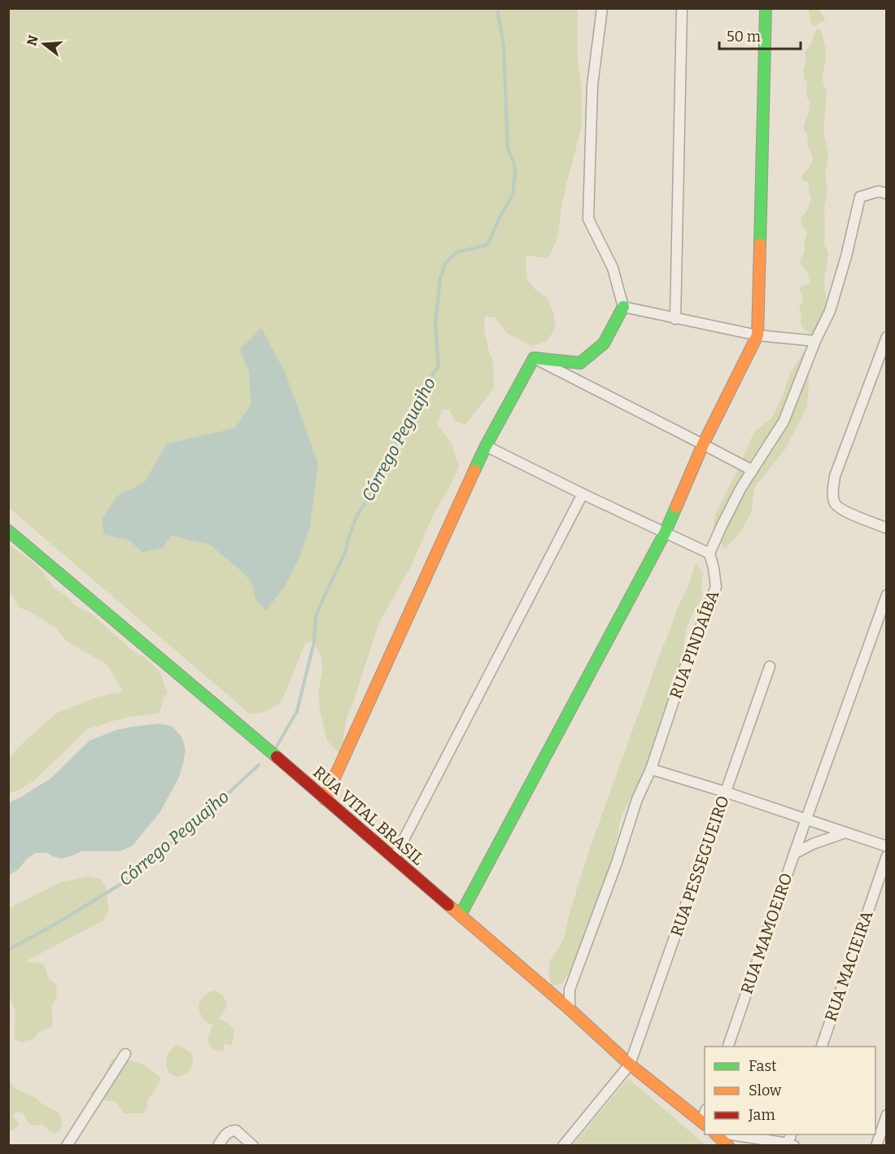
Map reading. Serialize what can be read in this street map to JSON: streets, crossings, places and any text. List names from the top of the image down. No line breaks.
{"streets":{"street":["RUA PINDAÍBA","RUA VITAL BRASIL","RUA PESSEGUEIRO","RUA MAMOEIRO","RUA MACIEIRA"]},"crossings":[["RUA PINDAÍBA","RUA VITAL BRASIL"],["RUA VITAL BRASIL","RUA PESSEGUEIRO"]],"water":["Córrego Peguajho"],"legend":["Fast","Slow","Jam"],"scale_bar":"50 m","north":"left"}
